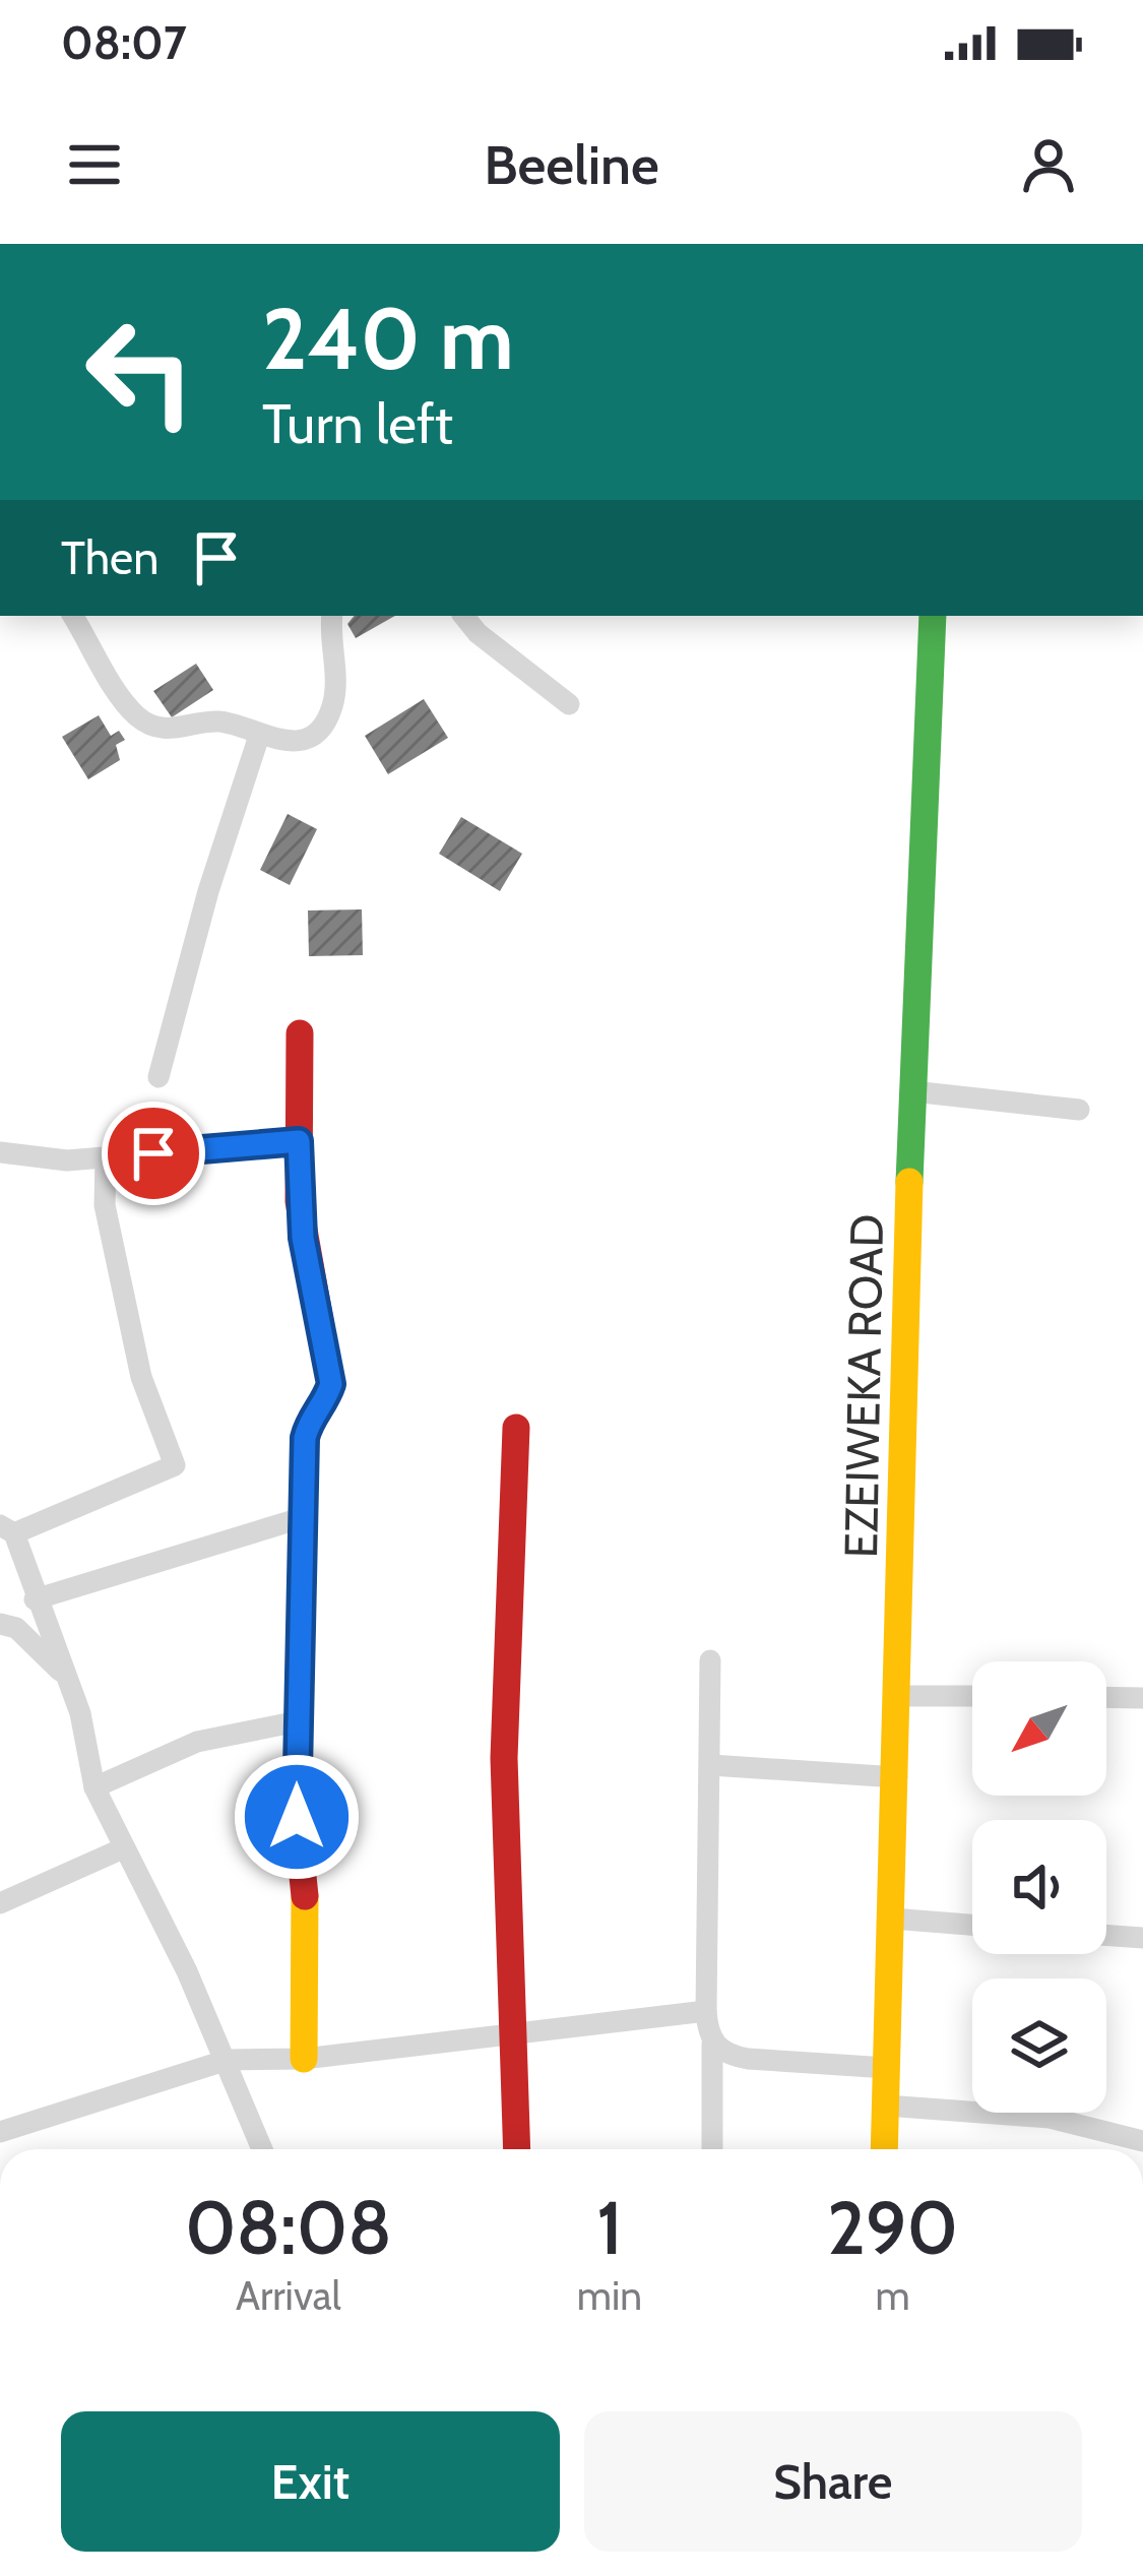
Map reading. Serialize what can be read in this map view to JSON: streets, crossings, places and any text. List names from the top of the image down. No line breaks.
{"streets":{"street":["EZEIWEKA ROAD"]},"north":"bottom left","page":{"status":"08:07","header":"Beeline","turn":["240 m","Turn left"],"then":"Then","eta":["08:08","Arrival","1","min","290","m"],"buttons":["Exit","Share"]}}
